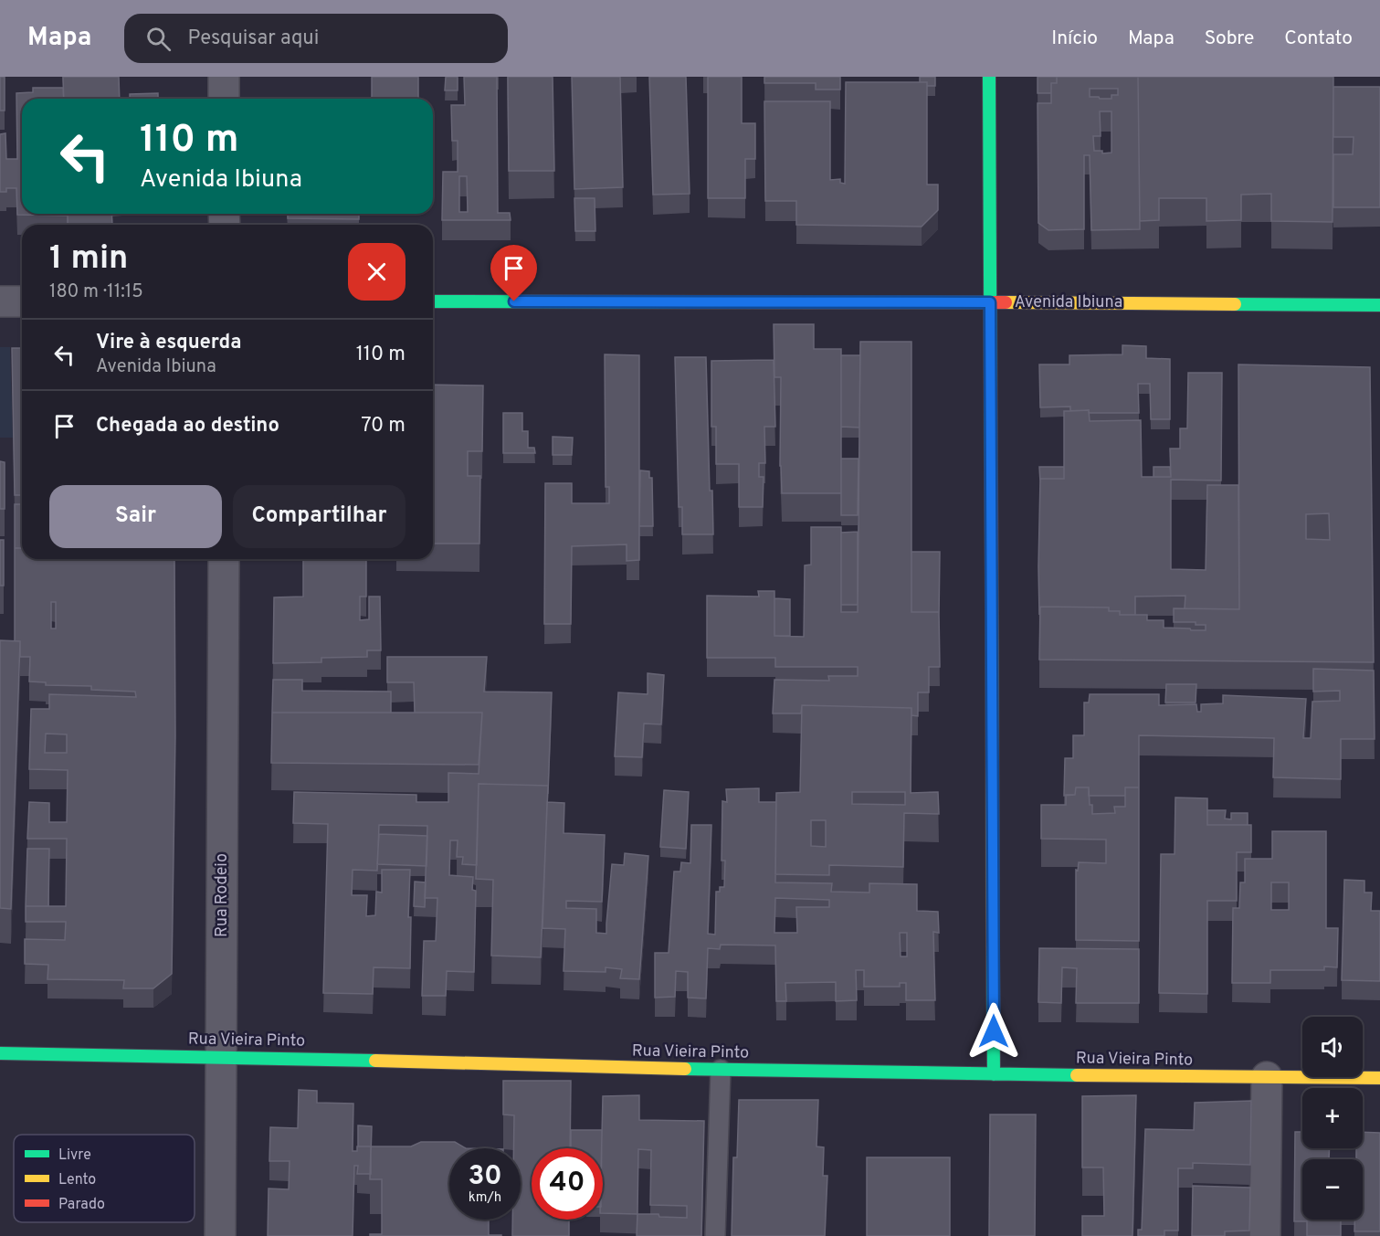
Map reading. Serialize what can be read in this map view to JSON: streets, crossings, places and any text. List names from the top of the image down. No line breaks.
{"streets":{"street":["Avenida Ibiuna","Rua Rodeio","Rua Vieira Pinto"]},"crossings":[["Rua Rodeio","Rua Vieira Pinto"]],"legend":["Livre","Lento","Parado"],"page":{"header":"Mapa","search":"Pesquisar aqui","nav":["Início","Mapa","Sobre","Contato"],"turn":["110 m","Avenida Ibiuna"],"heading":["1 min","180 m · 11:15"],"list":[{"name":"Vire à esquerda","note":"Avenida Ibiuna","value":"110 m"},{"name":"Chegada ao destino","value":"70 m"}],"buttons":["Sair","Compartilhar"],"map_buttons":["+","−"],"speed":"30 km/h","limit":"40"}}
